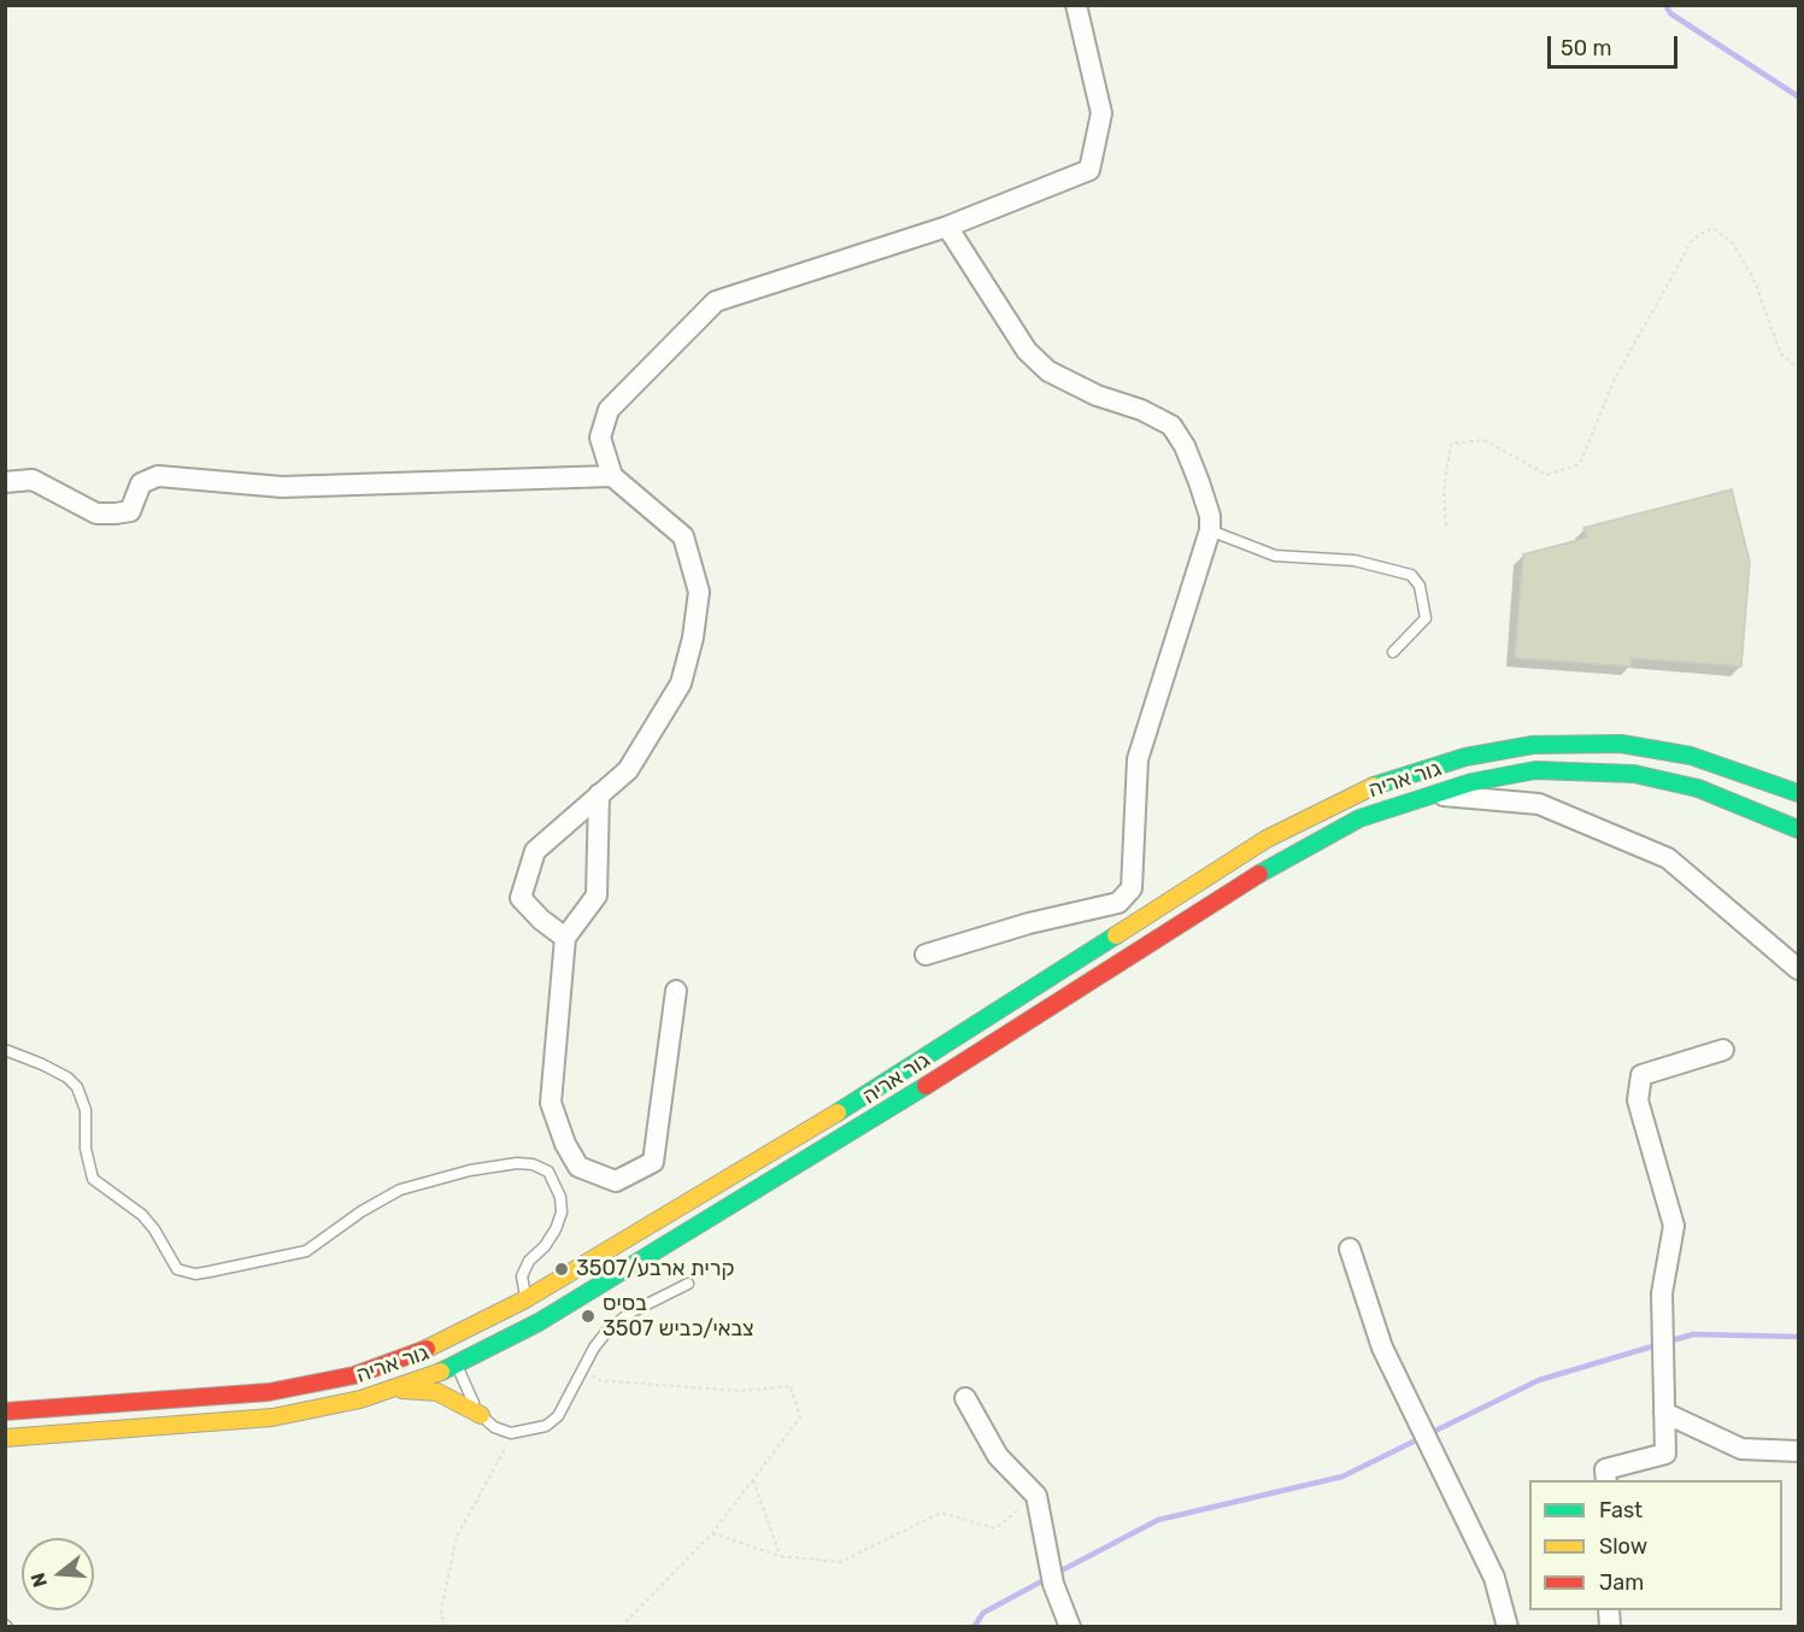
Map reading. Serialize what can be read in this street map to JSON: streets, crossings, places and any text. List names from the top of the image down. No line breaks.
{"streets":{"main road":["גור אריה"]},"places":["קרית ארבע/3507","בסיס צבאי/כביש 3507"],"legend":["Fast","Slow","Jam"],"scale_bar":"50 m","north":"left"}
